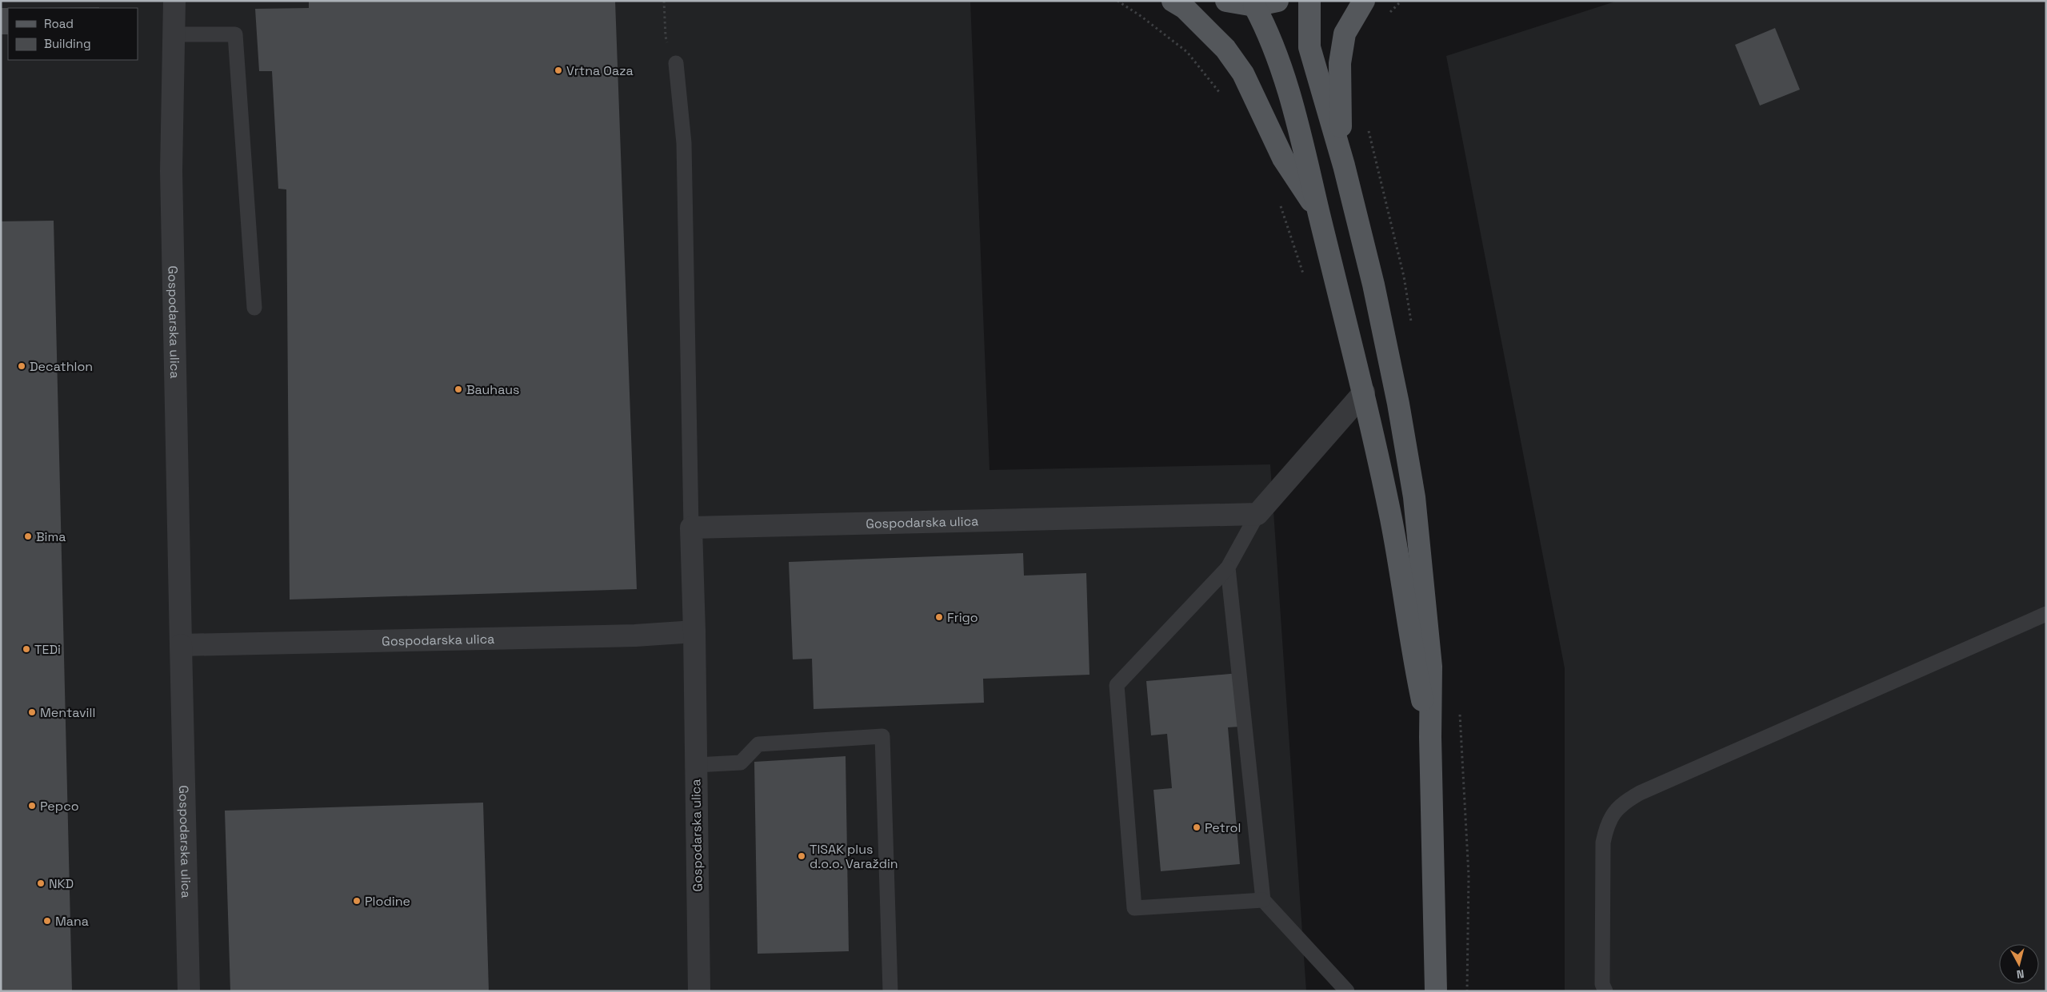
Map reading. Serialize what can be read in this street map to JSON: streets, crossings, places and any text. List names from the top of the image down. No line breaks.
{"streets":{"street":["Gospodarska ulica"]},"places":["Vrtna Oaza","Decathlon","Bauhaus","Bima","Frigo","TEDi","Mentavill","Pepco","Petrol","TISAK plus d.o.o. Varaždin","NKD","Plodine","Mana"],"legend":["Road","Building"],"north":"bottom"}
